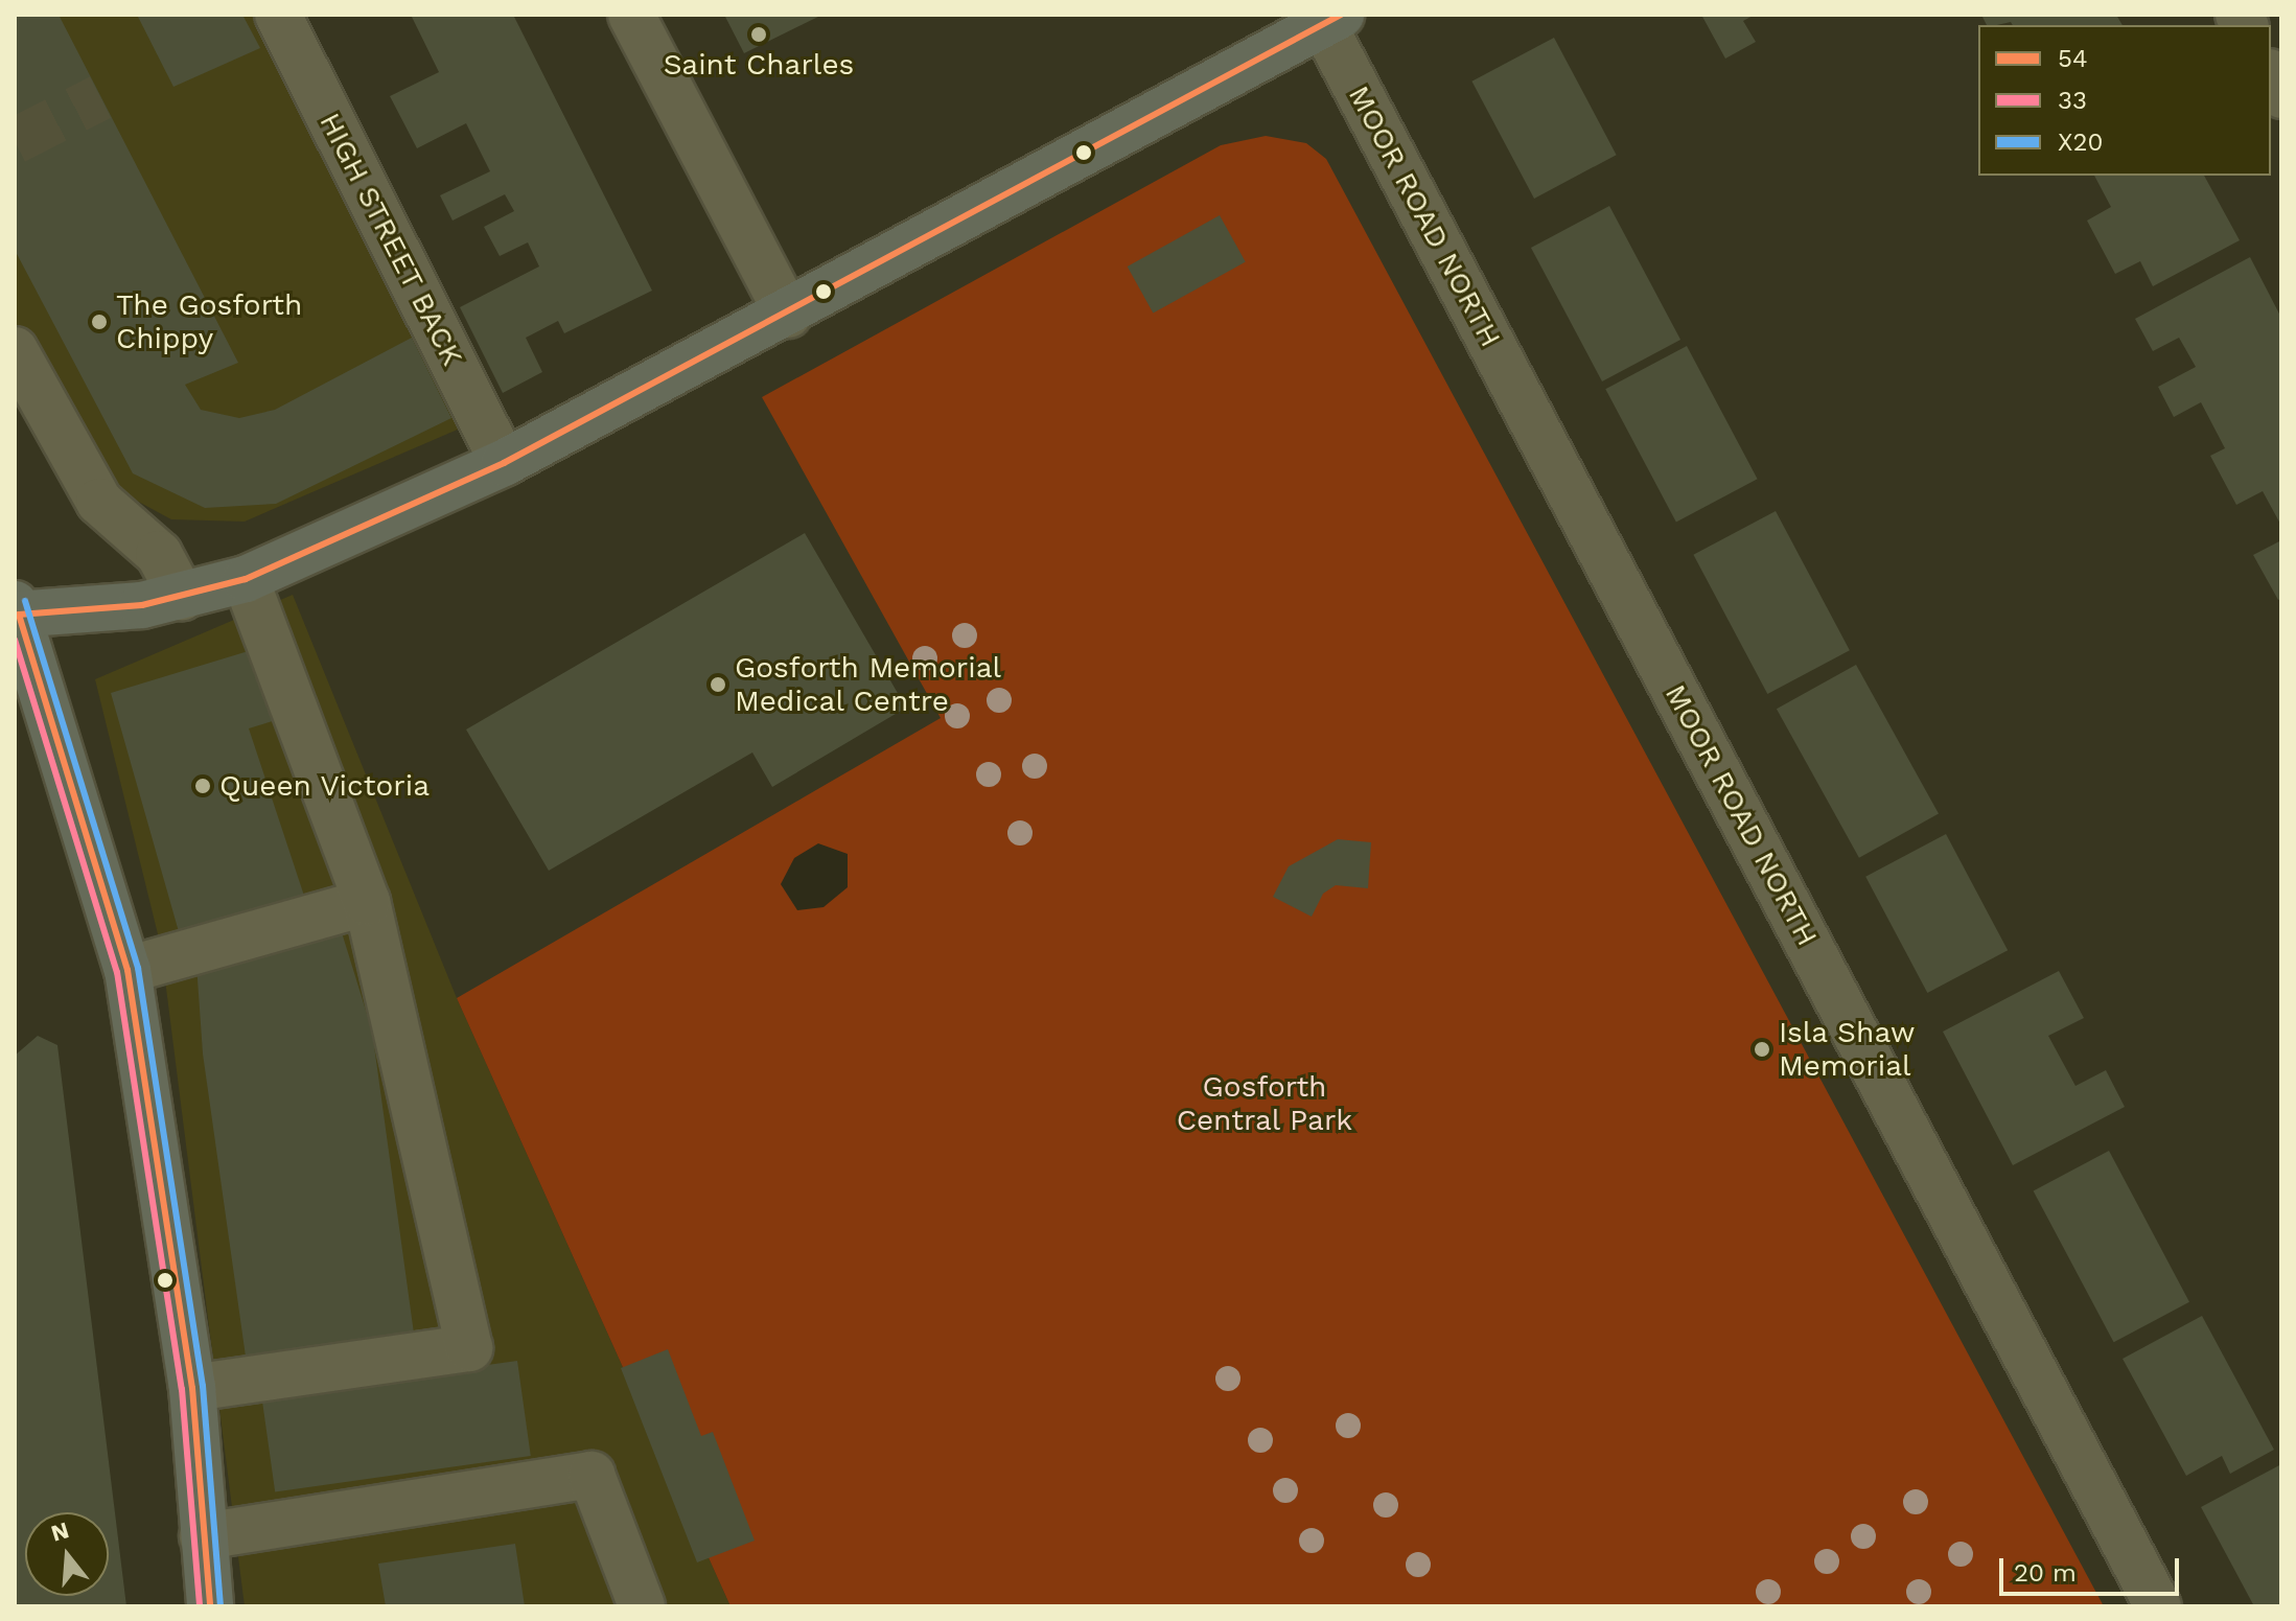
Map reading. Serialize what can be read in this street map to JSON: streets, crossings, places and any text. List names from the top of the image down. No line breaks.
{"streets":{"street":["MOOR ROAD NORTH","HIGH STREET BACK"]},"parks":["Gosforth Central Park"],"places":["Saint Charles","The Gosforth Chippy","Gosforth Memorial Medical Centre","Queen Victoria","Isla Shaw Memorial"],"lines":["transit line 54","transit line X20","transit line 33"],"legend":["54","33","X20"],"scale_bar":"20 m","north":"top"}
